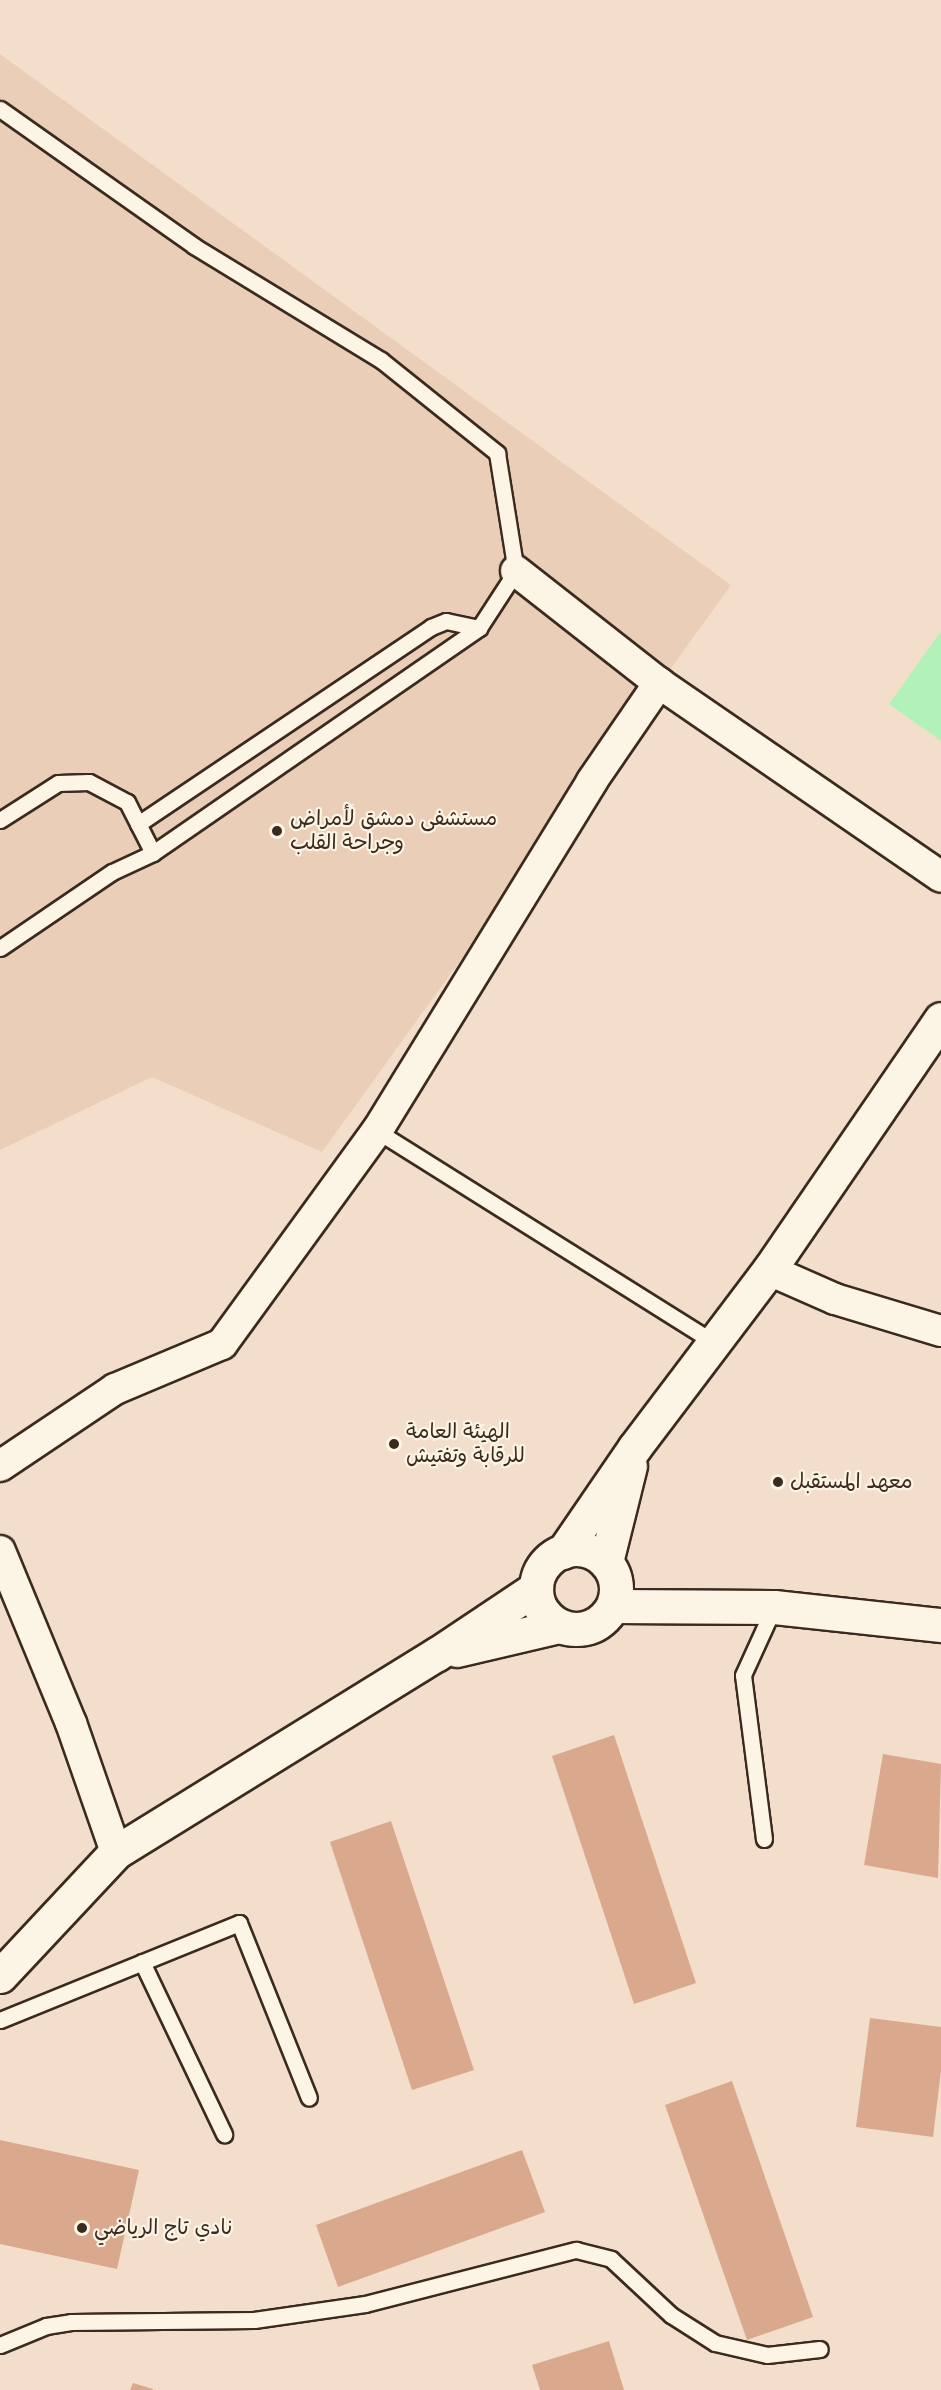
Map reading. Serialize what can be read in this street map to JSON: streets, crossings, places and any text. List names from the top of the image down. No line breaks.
{"places":["مستشفى دمشق لأمراض وجراحة القلب","الهيئة العامة للرقابة وتفتيش","معهد المستقبل","نادي تاج الرياضي"]}
